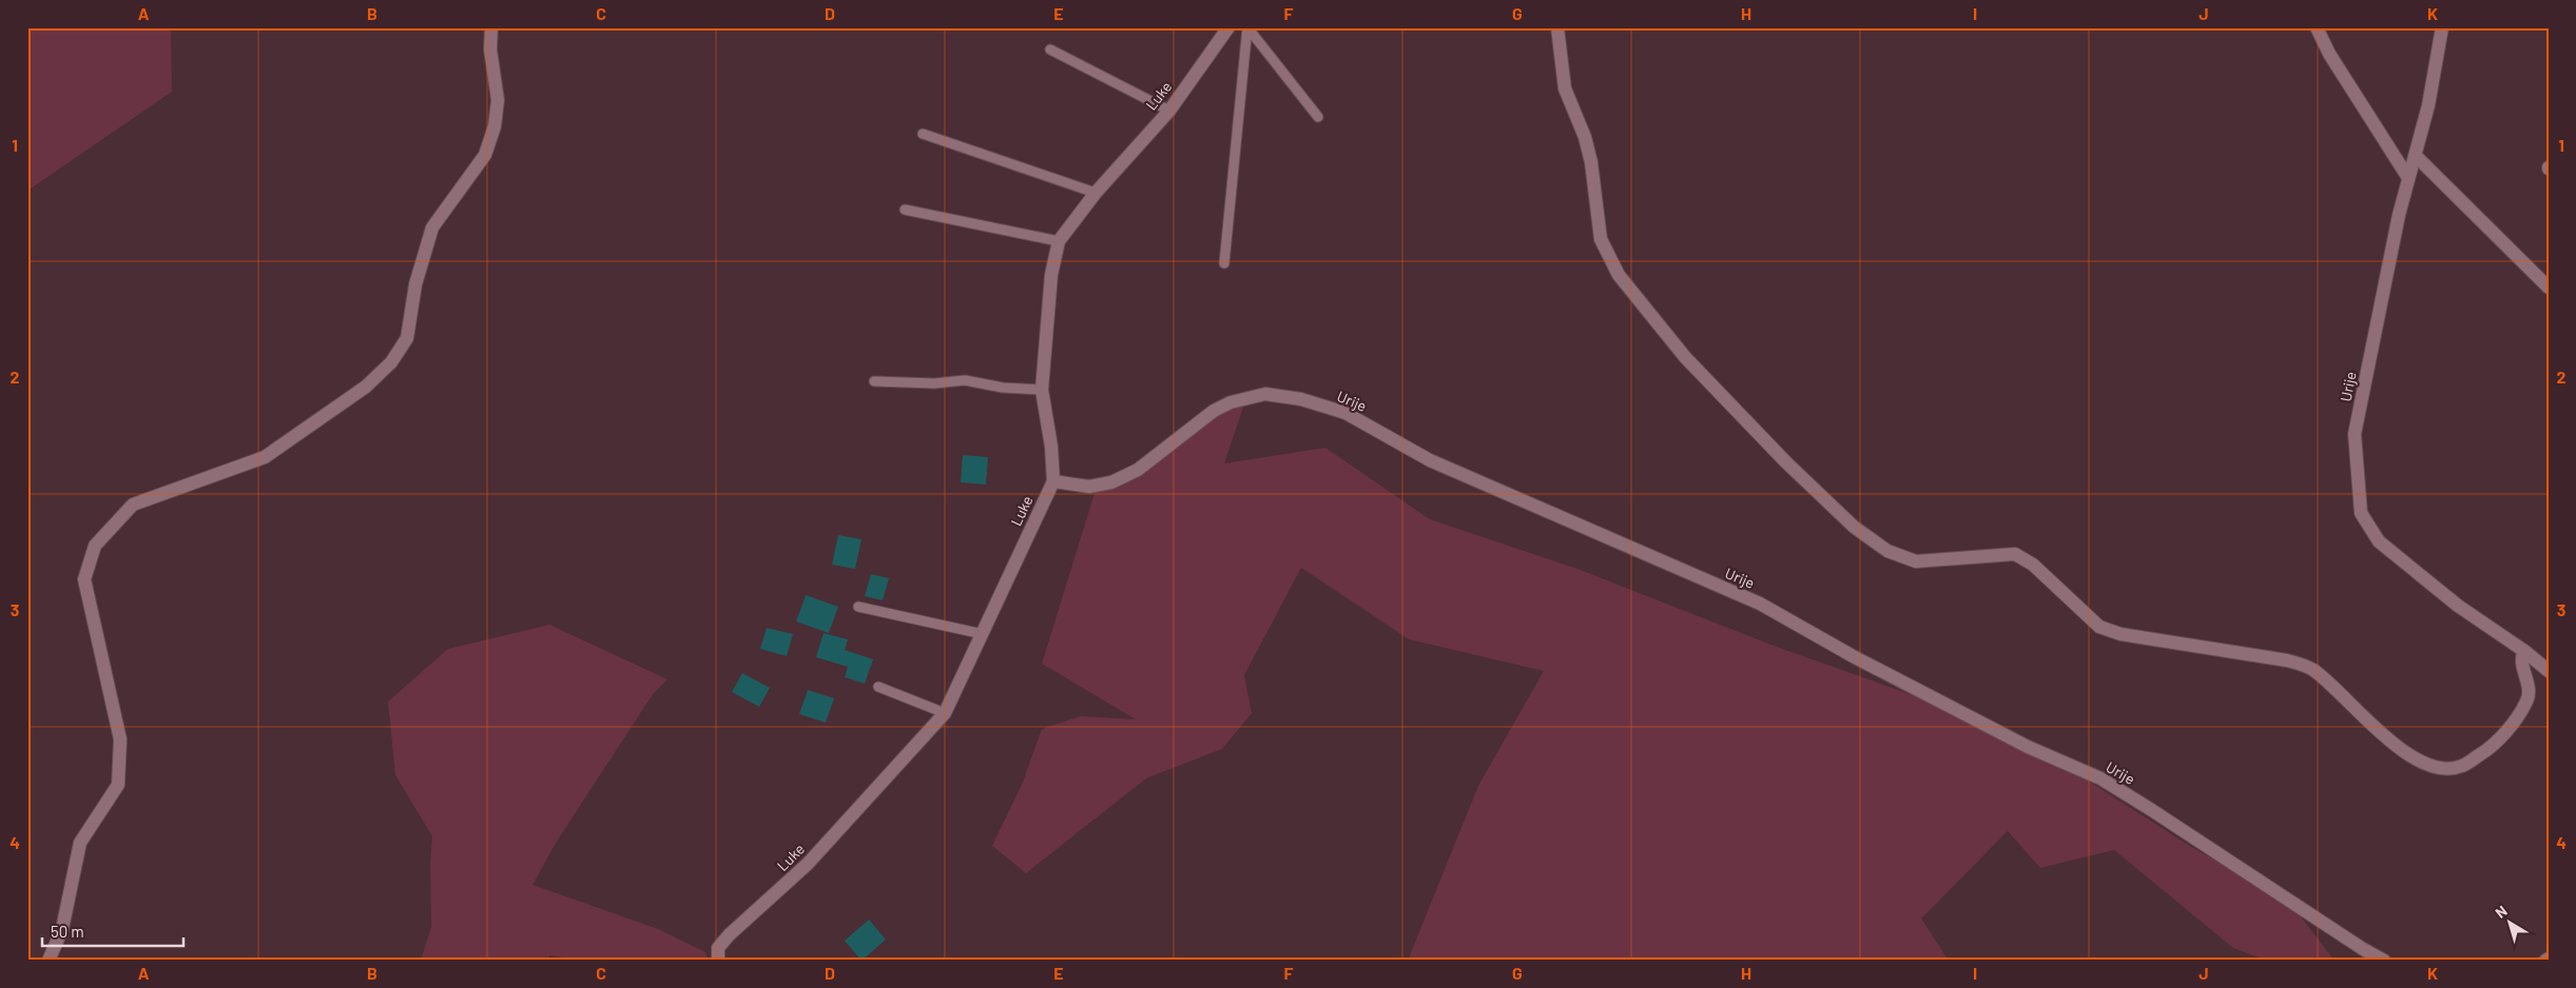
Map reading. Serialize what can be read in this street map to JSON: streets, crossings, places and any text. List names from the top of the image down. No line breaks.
{"streets":{"street":["Luke","Urije"]},"crossings":[["Luke","Urije"]],"scale_bar":"50 m","north":"top left","grid":{"columns":["A","B","C","D","E","F","G","H","I","J","K"],"rows":["1","2","3","4"]}}
